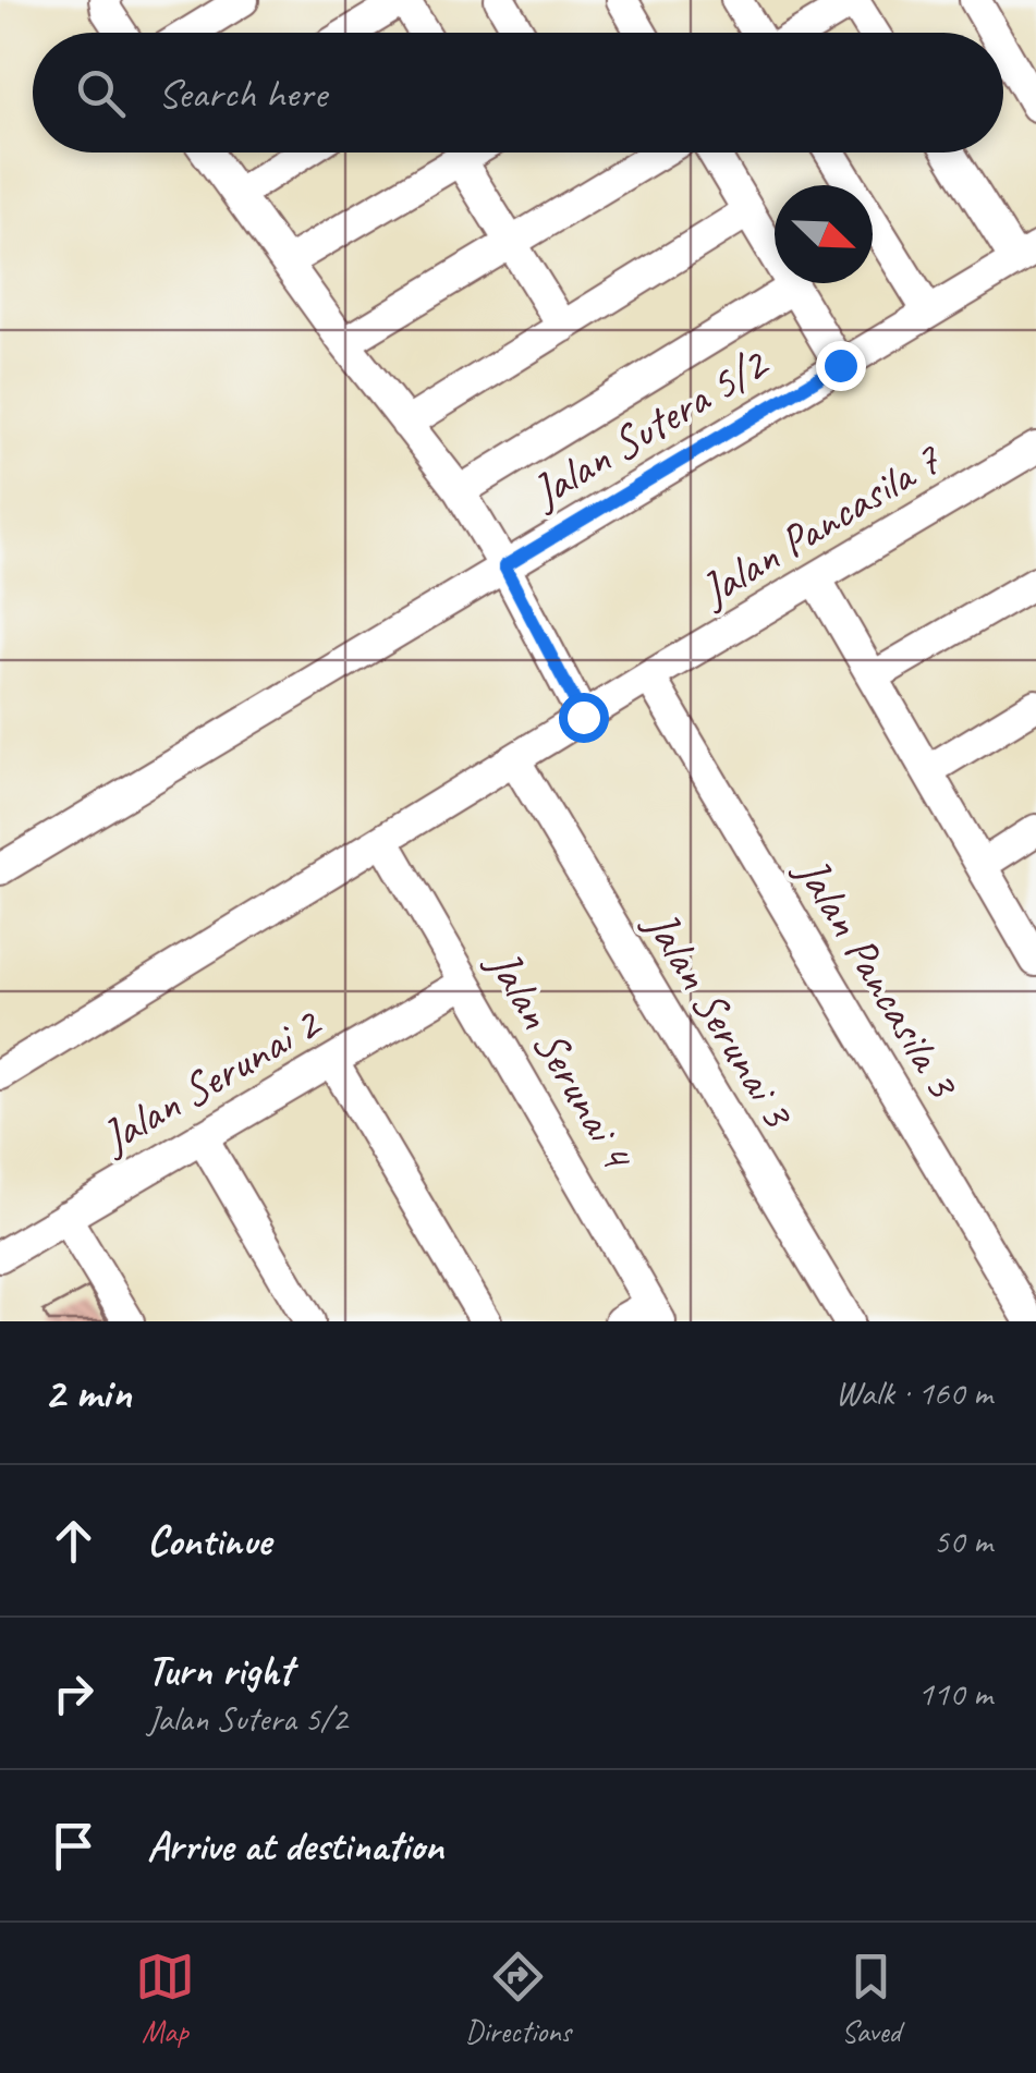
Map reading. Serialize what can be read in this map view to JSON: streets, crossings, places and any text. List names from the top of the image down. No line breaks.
{"streets":{"street":["Jalan Sutera 5/2","Jalan Pancasila 7","Jalan Pancasila 3","Jalan Serunai 3","Jalan Serunai 4","Jalan Serunai 2"]},"crossings":[["Jalan Pancasila 7","Jalan Pancasila 3"],["Jalan Pancasila 7","Jalan Serunai 3"],["Jalan Pancasila 7","Jalan Serunai 4"],["Jalan Serunai 4","Jalan Serunai 2"]],"north":"bottom right","page":{"search":"Search here","heading":["2 min","Walk · 160 m"],"list":[["Continue","50 m"],["Turn right","Jalan Sutera 5/2","110 m"],"Arrive at destination"],"nav":["Map","Directions","Saved"]}}
